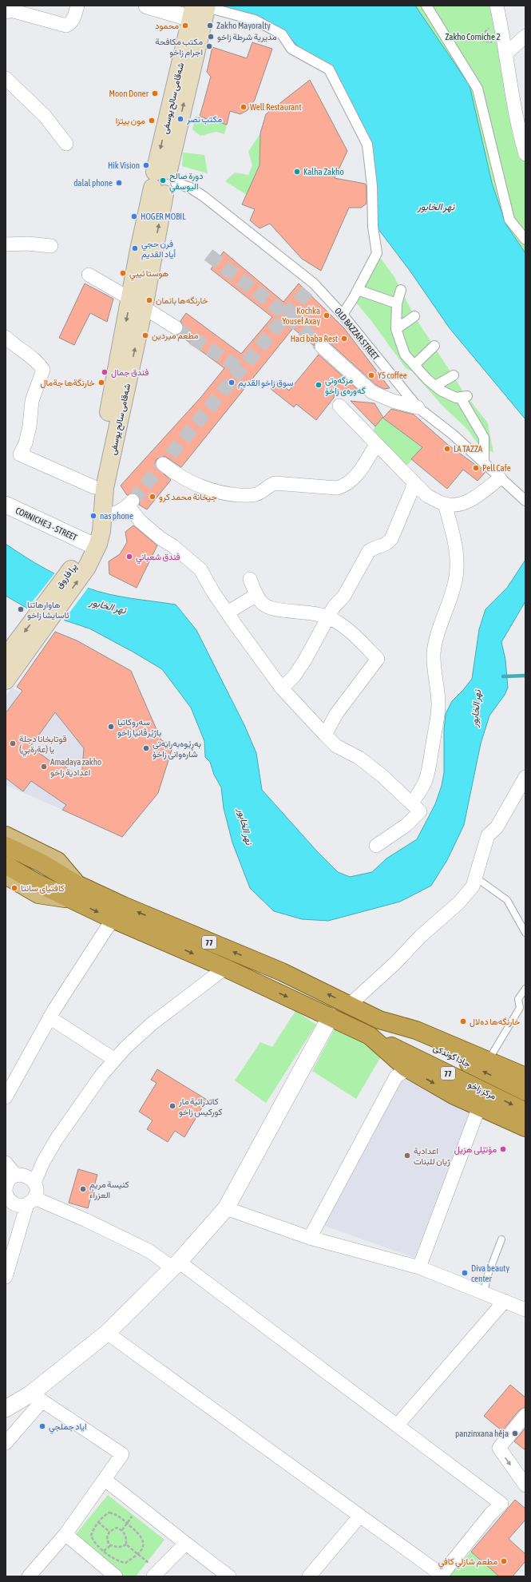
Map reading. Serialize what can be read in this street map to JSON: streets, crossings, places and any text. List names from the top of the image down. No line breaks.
{"streets":{"highway":["77","جادا گوندکی","مركز زاخو"],"main road":["شەقامی سالح یوسفی","پرا فاروق"],"street":["OLD BAZZAR STREET","CORNICHE 3 - STREET"]},"crossings":[["شەقامی سالح یوسفی","OLD BAZZAR STREET"],["شەقامی سالح یوسفی","CORNICHE 3 - STREET"],["شەقامی سالح یوسفی","پرا فاروق"],["77","جادا گوندکی"],["77","مركز زاخو"]],"water":["نهر الخابور"],"parks":["Zakho Corniche 2"],"places":["محمود","Zakho Mayoralty","مديرية شرطة زاخو","مكتب مكافحة اجرام زاخو","Moon Doner","Well Restaurant","مكتب نصر","مون بيتزا","Hik Vision","Kalha Zakho","دورة صالح اليوسفي","dalal phone","HOGER MOBIL","فرن حجي أياد القديم","هوستا ئيبي","خارنگەها بانمان","Kochka Yousef Axay","مطعم ميردين","Haci baba Rest","فندق جمال","Y5 coffee","خارنگةها جةمال","سوق زاخو القديم","مزگەوتی گەورەی زاخۆ","LA TAZZA","Pell Cafe","جيخانة محمد كرو","nas phone","فندق شعباني","هاوارهاتنا ئاسایشا زاخو","سه‌روكاتيا باژێرڤانيا زاخو","قوتابخانا دجلة يا (عةرةبي)","بەڕێوەبەرایەتی شارەوانی زاخۆ","Amadaya zakho اعدادية زاخو","کافتیای سانتا","خارنگەها دەلال","كاتدرائية مار كوركيس زاخو","مۆتێلی هزیل","اعدادية ژیان للبنات","كنيسة مريم العزراء","Diva beauty center","اياد جملجي","panzinxana hêja","مطعم شازلي كافي"]}
